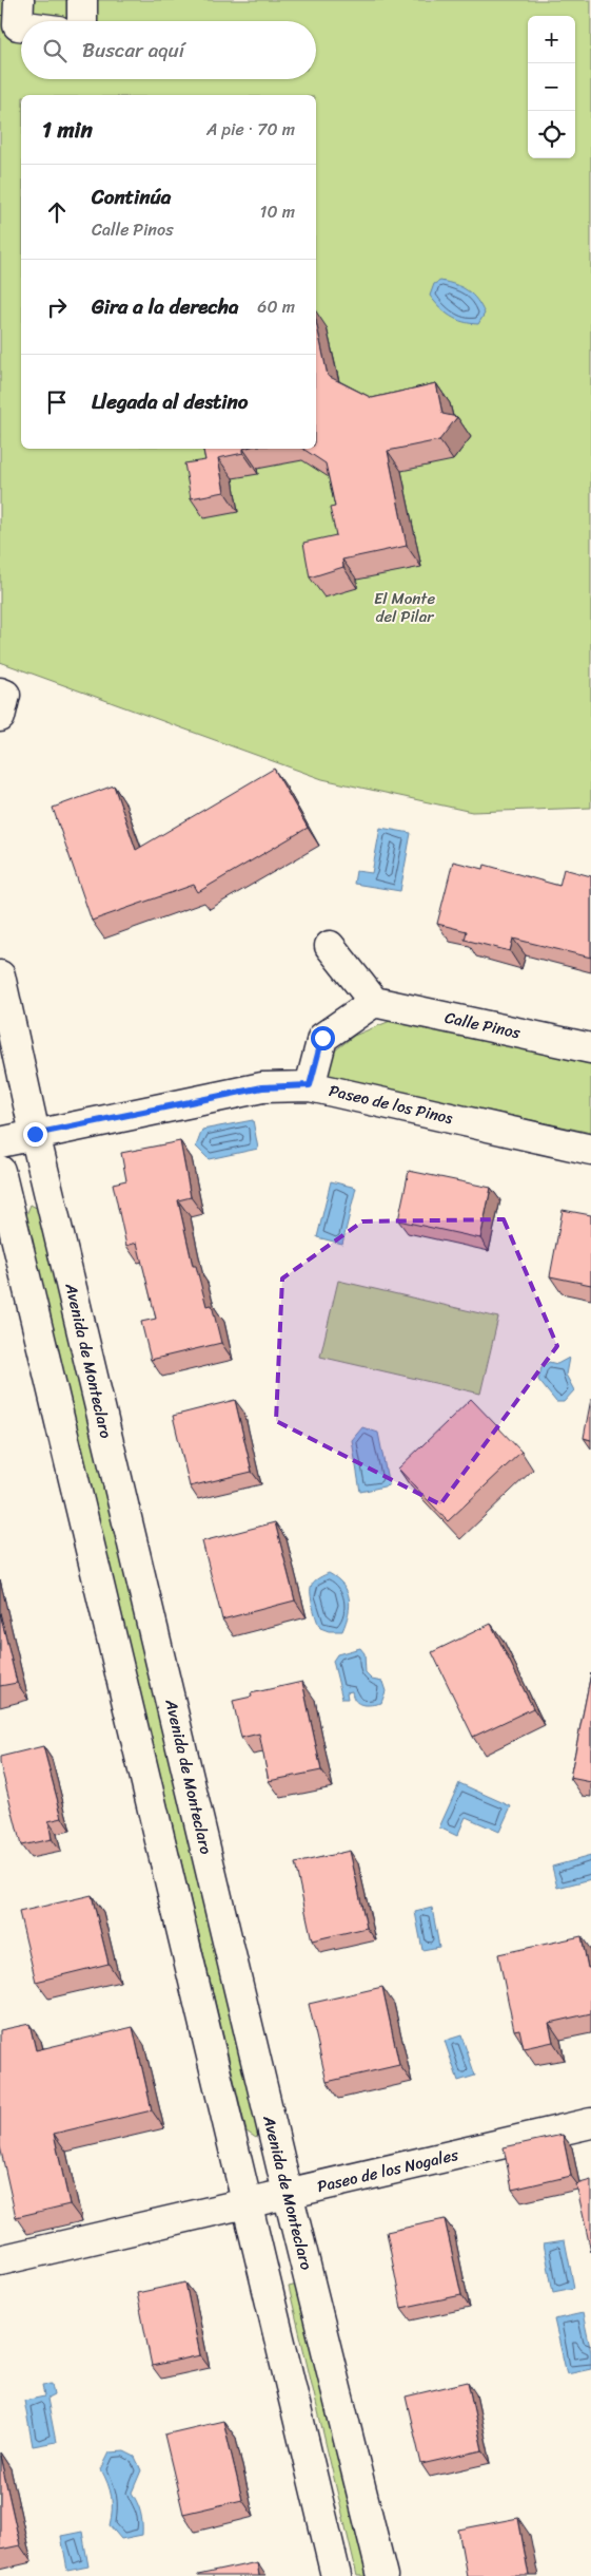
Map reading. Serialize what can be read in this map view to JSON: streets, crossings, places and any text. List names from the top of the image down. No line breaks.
{"streets":{"street":["Calle Pinos","Paseo de los Pinos","Avenida de Monteclaro","Paseo de los Nogales"]},"crossings":[["Paseo de los Pinos","Avenida de Monteclaro"],["Avenida de Monteclaro","Paseo de los Nogales"]],"parks":["El Monte del Pilar"],"page":{"map_buttons":["+","−"],"search":"Buscar aquí","heading":["1 min","A pie · 70 m"],"list":[["Continúa","Calle Pinos","10 m"],["Gira a la derecha","60 m"],"Llegada al destino"]}}
